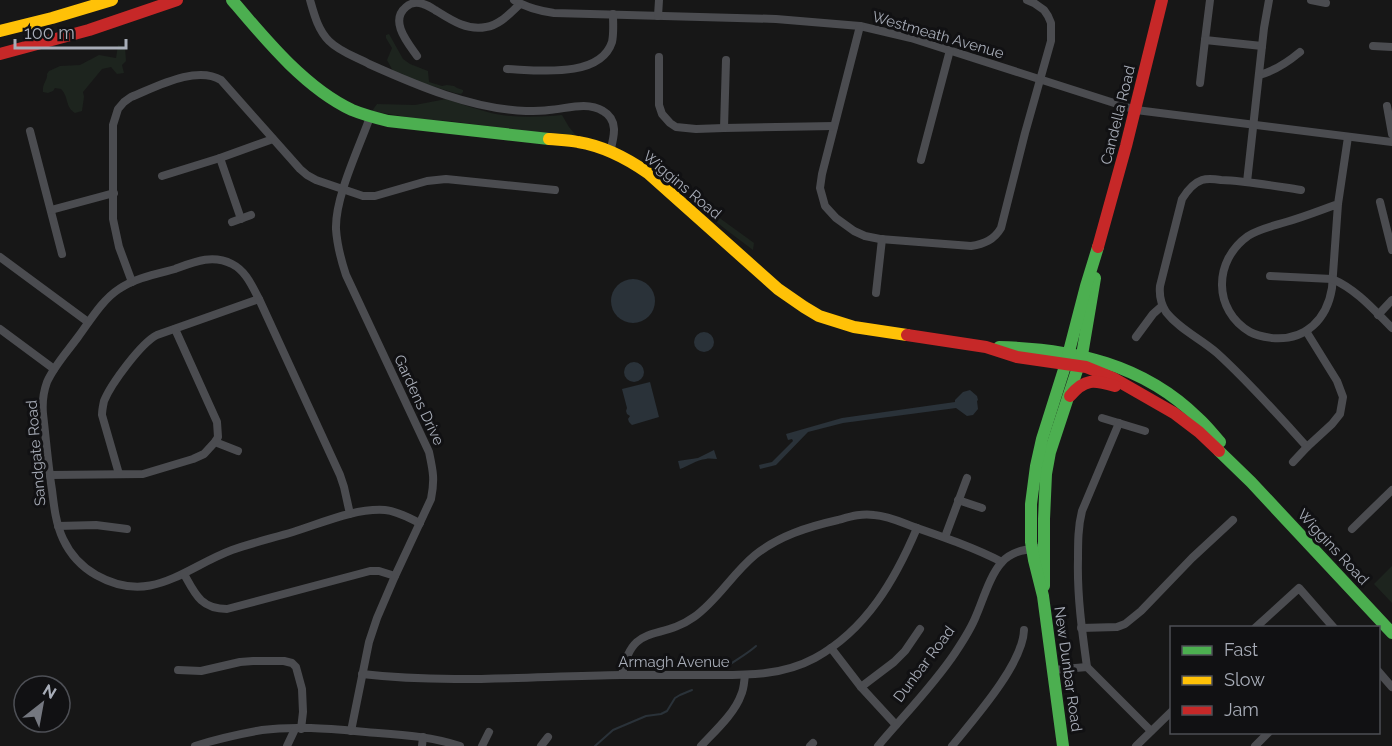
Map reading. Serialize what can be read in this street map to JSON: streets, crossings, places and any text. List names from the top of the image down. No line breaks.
{"streets":{"main road":["Candella Road","Wiggins Road","New Dunbar Road"],"street":["Westmeath Avenue","Gardens Drive","Sandgate Road","Armagh Avenue","Dunbar Road"]},"crossings":[["Westmeath Avenue","Candella Road"],["Candella Road","Wiggins Road"],["Wiggins Road","Gardens Drive"],["Gardens Drive","Sandgate Road"],["Gardens Drive","Armagh Avenue"]],"legend":["Fast","Slow","Jam"],"scale_bar":"100 m","north":"top right"}
